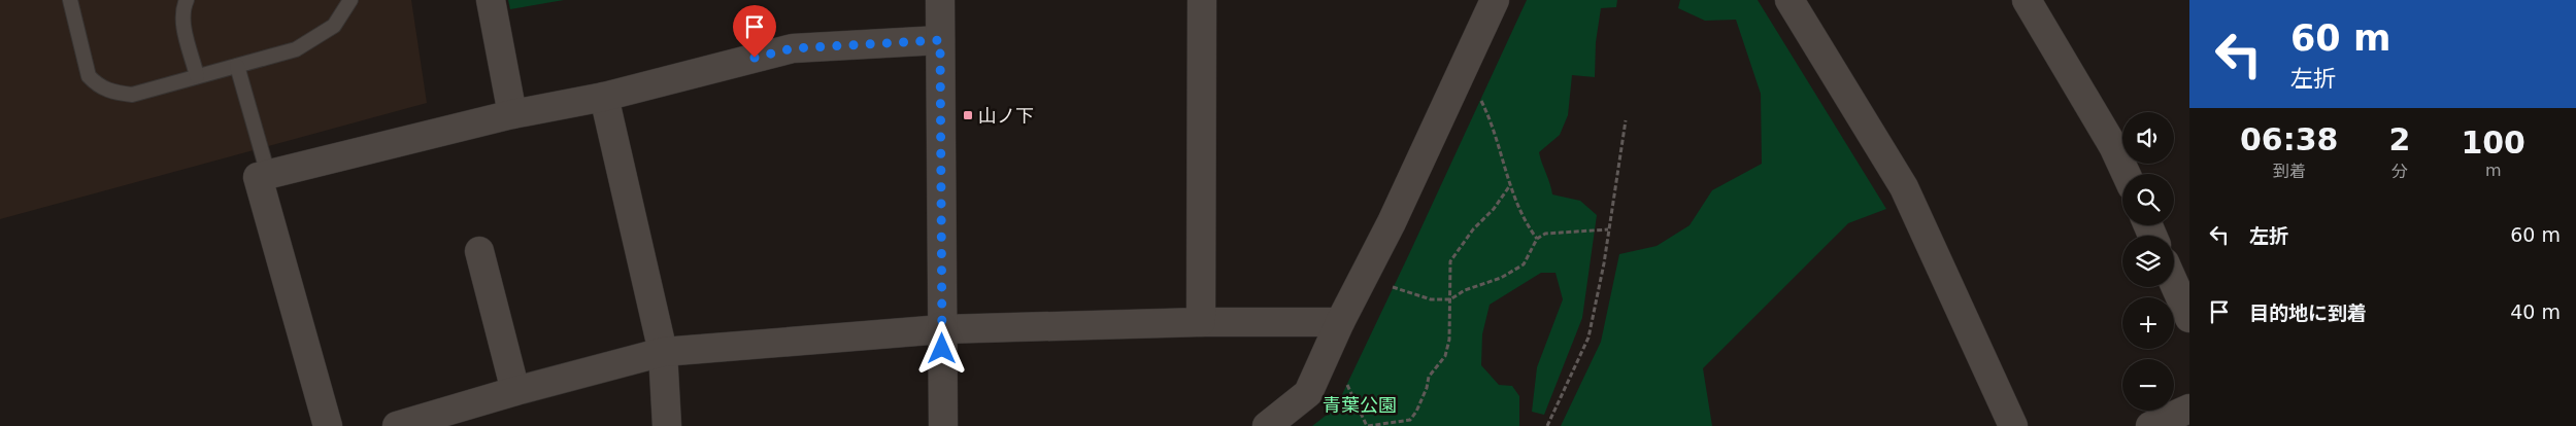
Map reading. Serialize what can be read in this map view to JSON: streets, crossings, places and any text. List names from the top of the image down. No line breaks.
{"parks":["青葉公園"],"places":{"transit":["山ノ下"]},"page":{"turn":["60 m","左折"],"eta":["06:38","到着","2","分","100","m"],"map_buttons":["+","−"],"list":[{"name":"左折","value":"60 m"},{"name":"目的地に到着","value":"40 m"}]}}
